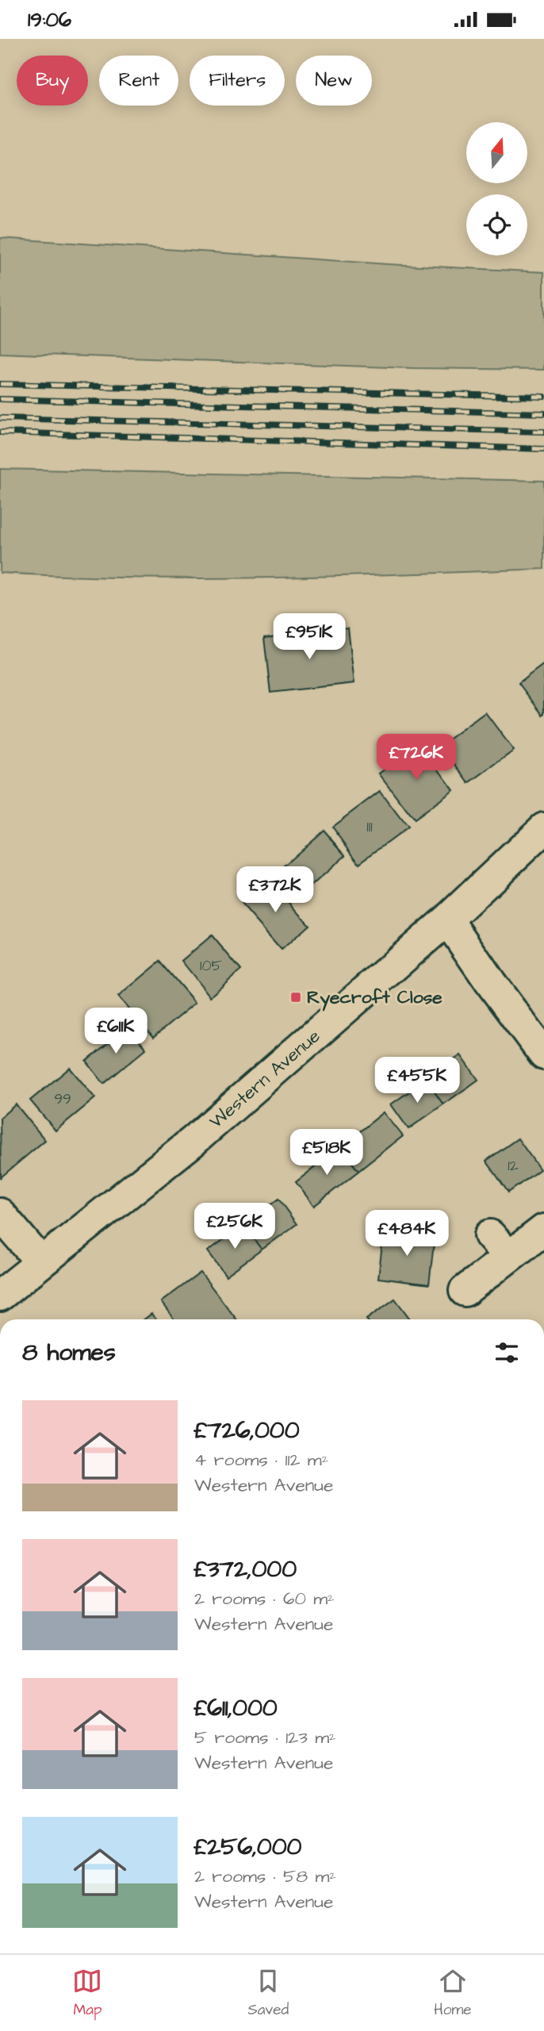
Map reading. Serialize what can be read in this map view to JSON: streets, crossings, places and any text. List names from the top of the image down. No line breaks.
{"streets":{"street":["Western Avenue"]},"places":{"transit":["Ryecroft Close"]},"house_numbers":["111","105","99","12"],"north":"top","page":{"status":"19:06","chip":["Buy","Rent","Filters","New"],"price":["£951K","£726K","£372K","£611K","£455K","£518K","£256K","£484K"],"heading":"8 homes","list":[{"name":"£726,000","note":"4 rooms · 112 m² · Western Avenue"},{"name":"£372,000","note":"2 rooms · 60 m² · Western Avenue"},{"name":"£611,000","note":"5 rooms · 123 m² · Western Avenue"},{"name":"£256,000","note":"2 rooms · 58 m² · Western Avenue"}],"tabs":["Map","Saved","Home"]}}
